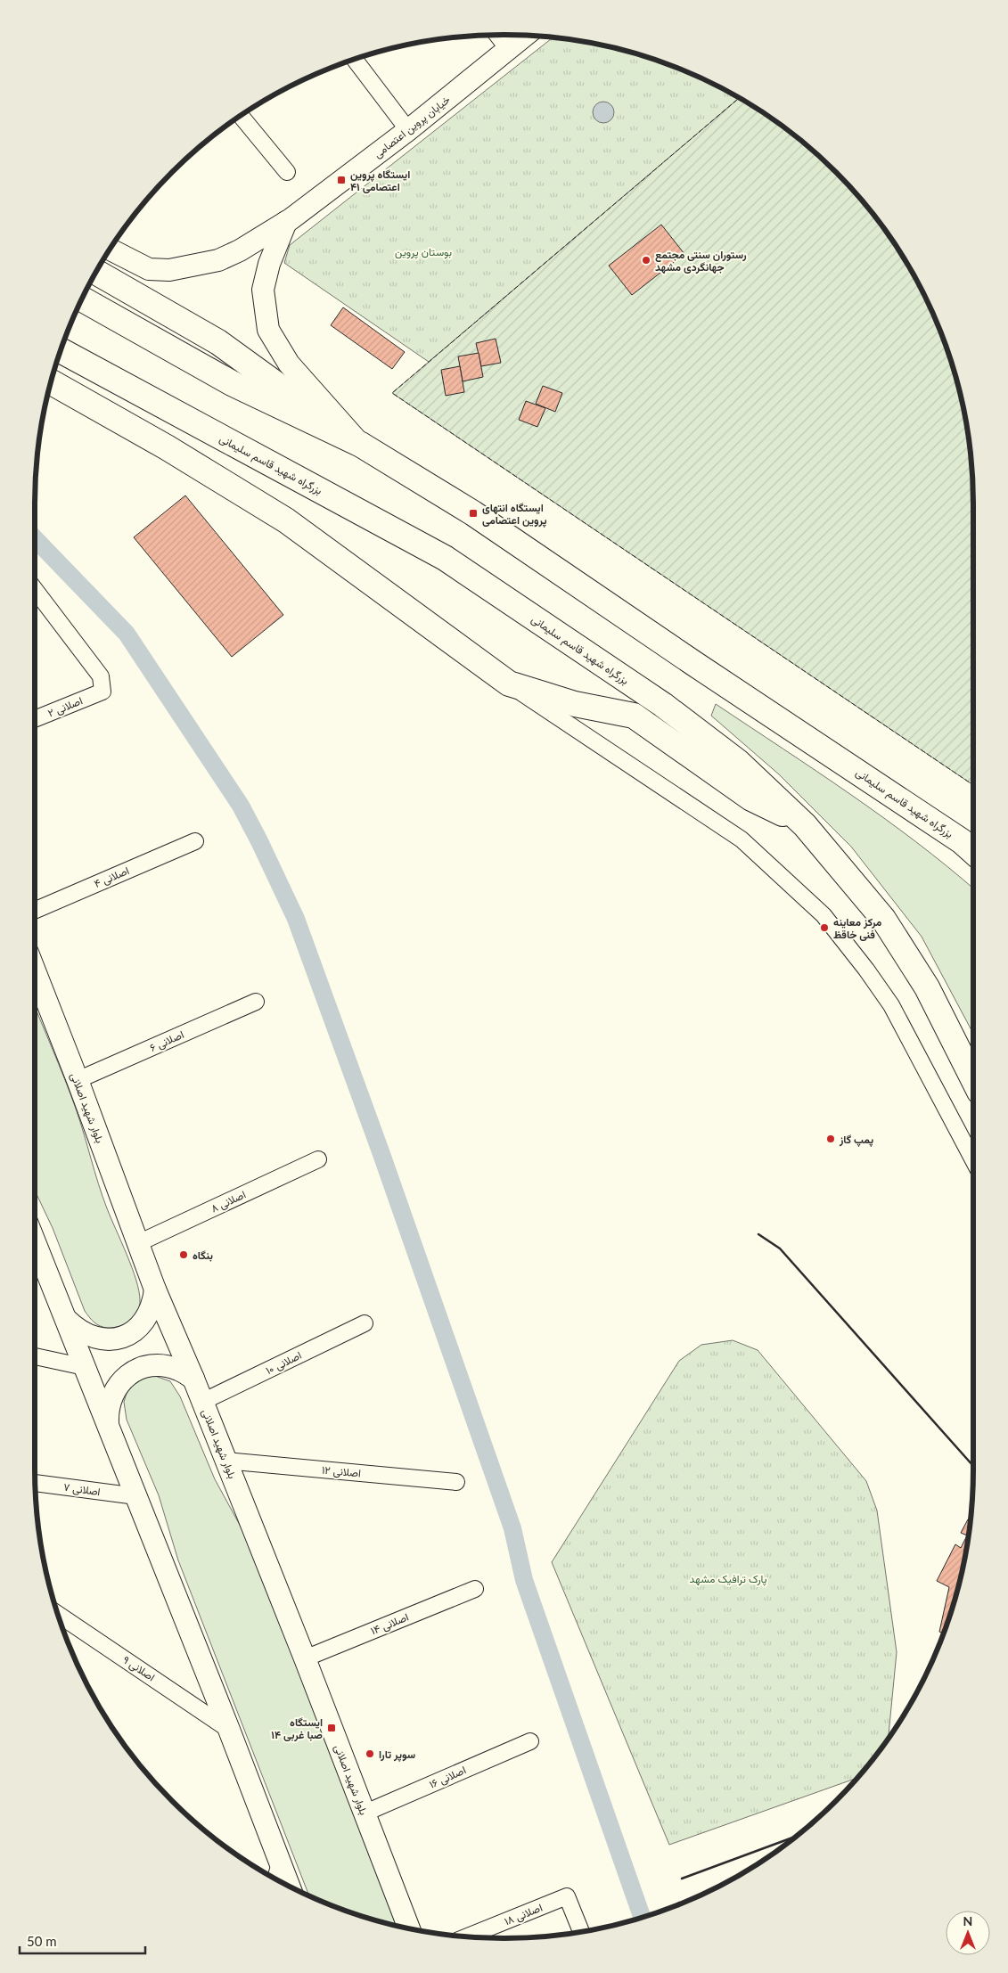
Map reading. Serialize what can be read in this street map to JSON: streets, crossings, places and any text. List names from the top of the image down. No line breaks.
{"streets":{"highway":["بزرگراه شهید قاسم سلیمانی"],"main road":["خیابان پروین اعتصامی","بلوار شهید اصلانی"],"street":["اصلانی ۲","اصلانی ۴","اصلانی ۶","اصلانی ۸","اصلانی ۱۰","اصلانی ۱۲","اصلانی ۷","اصلانی ۱۴","اصلانی ۹","اصلانی ۱۶","اصلانی ۱۸"]},"crossings":[["اصلانی ۶","بلوار شهید اصلانی"],["بلوار شهید اصلانی","اصلانی ۸"],["بلوار شهید اصلانی","اصلانی ۱۰"],["بلوار شهید اصلانی","اصلانی ۱۲"],["بلوار شهید اصلانی","اصلانی ۱۴"],["بلوار شهید اصلانی","اصلانی ۱۶"]],"parks":["بوستان پروین","پارک ترافیک مشهد"],"places":{"transit":["ایستگاه پروین اعتصامی ۴۱","ایستگاه انتهای پروین اعتصامی","ایستگاه صبا غربی ۱۴"],"other":["رستوران سنتی مجتمع جهانگردی مشهد","مرکز معاینه فنی خاقظ","پمپ گاز","بنگاه","سوپر تارا"]},"scale_bar":"50 m","north":"top"}
